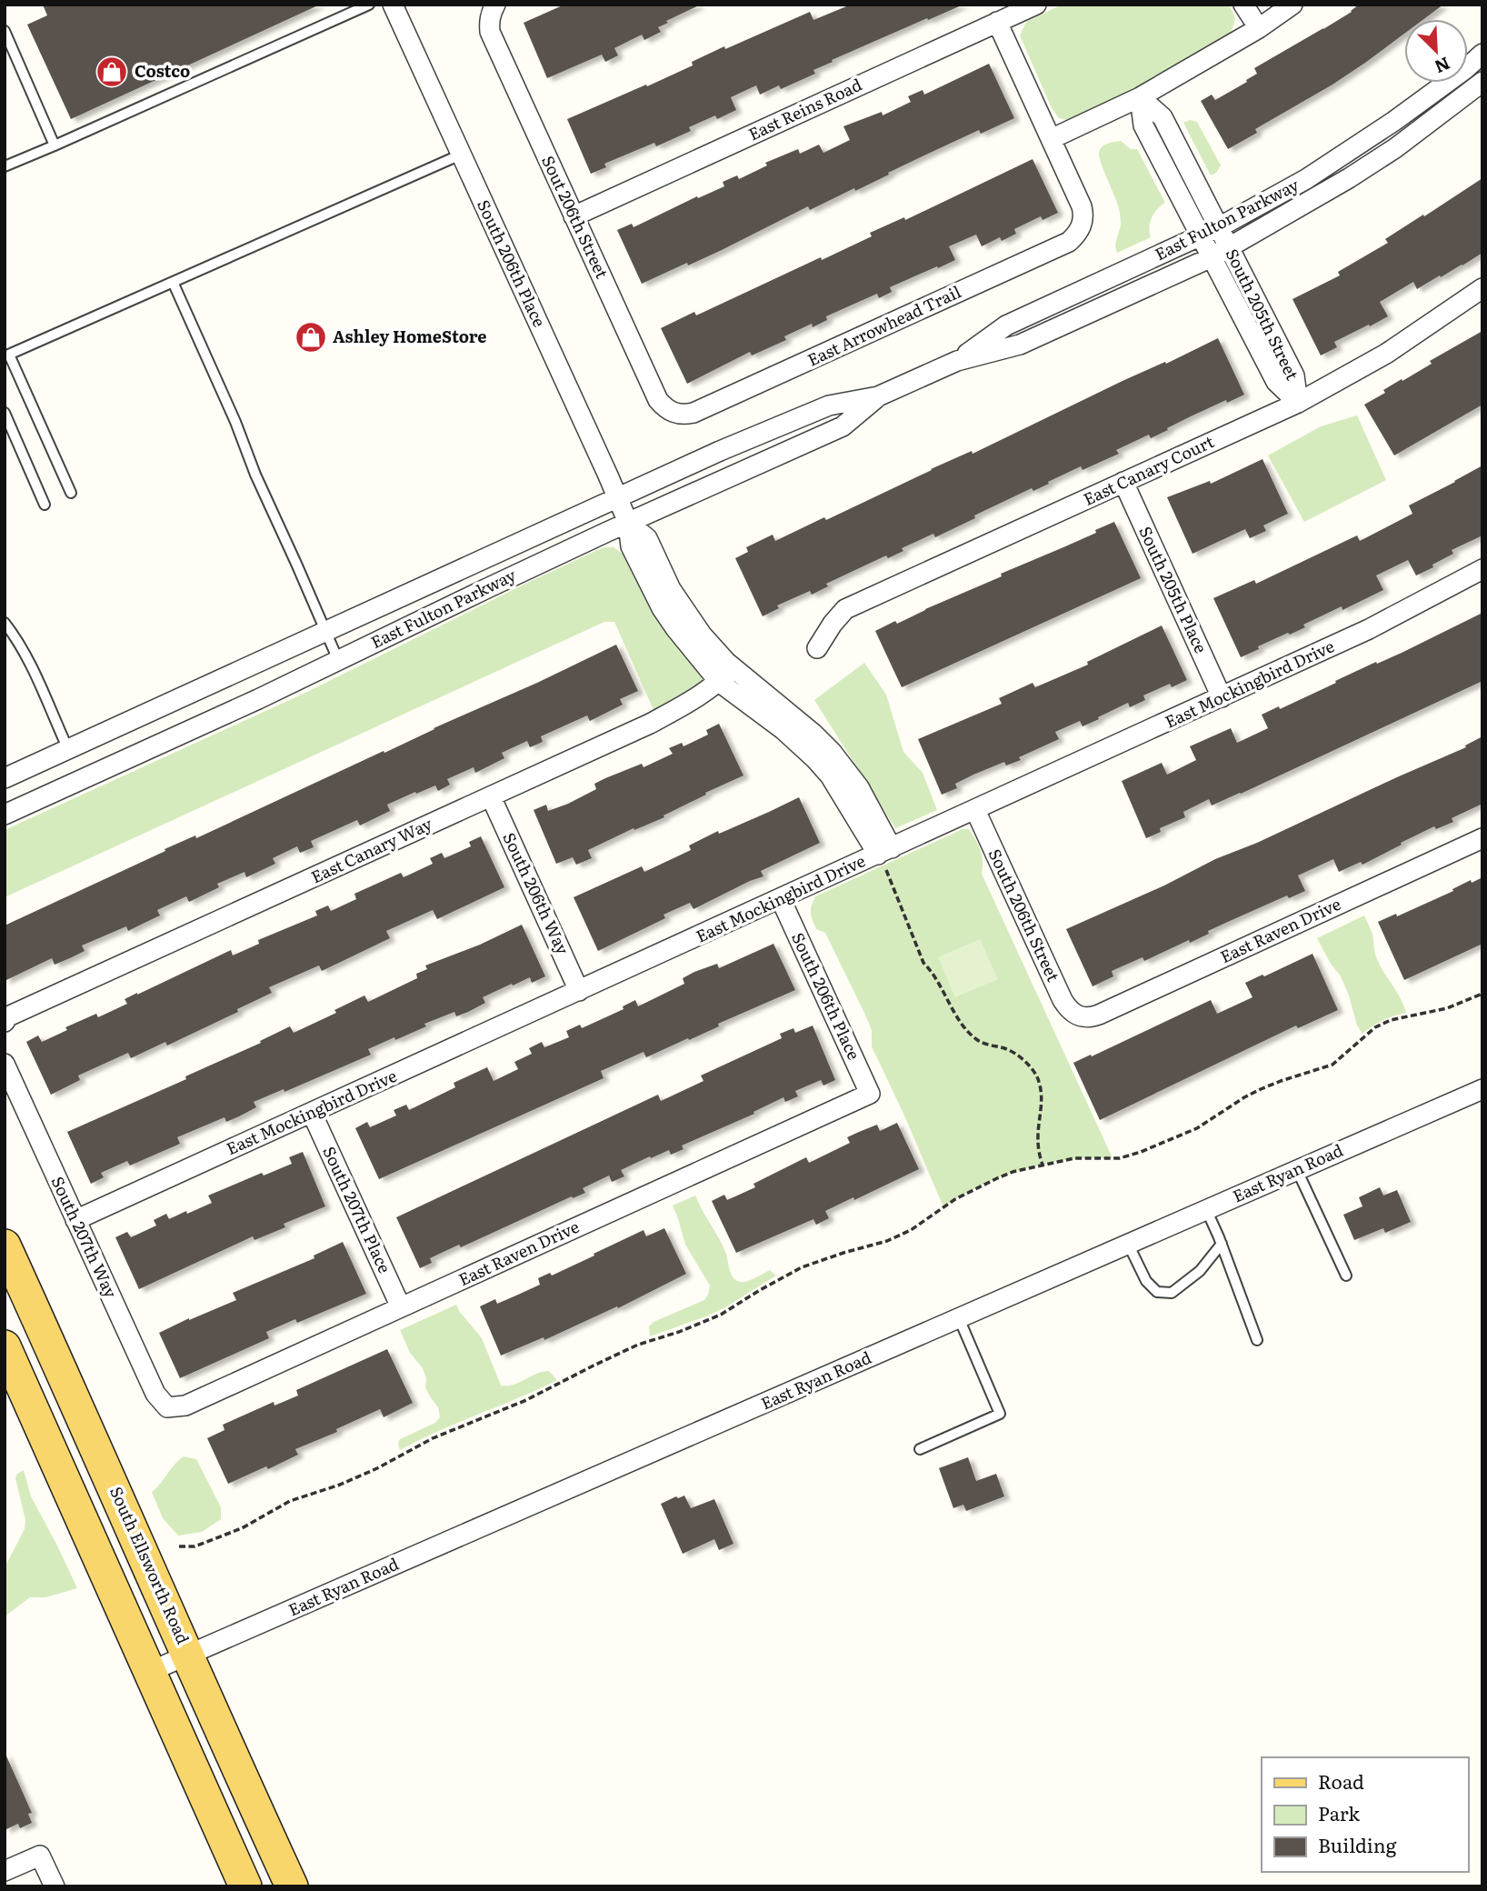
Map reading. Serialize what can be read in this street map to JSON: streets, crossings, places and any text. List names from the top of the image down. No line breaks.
{"streets":{"main road":["South Ellsworth Road"],"street":["East Reins Road","Sout 206th Street","East Fulton Parkway","South 206th Place","South 205th Street","East Arrowhead Trail","East Canary Court","South 205th Place","East Mockingbird Drive","East Canary Way","South 206th Way","South 206th Street","East Raven Drive","East Ryan Road","South 207th Place","South 207th Way"]},"crossings":[["East Reins Road","Sout 206th Street"],["Sout 206th Street","East Arrowhead Trail"],["East Fulton Parkway","South 206th Place"],["East Fulton Parkway","South 205th Street"],["South 206th Place","East Mockingbird Drive"],["South 206th Place","East Canary Way"],["South 206th Place","East Raven Drive"],["South 205th Street","East Canary Court"],["East Canary Court","South 205th Place"],["South 205th Place","East Mockingbird Drive"],["East Mockingbird Drive","South 206th Way"],["East Mockingbird Drive","South 206th Street"],["East Mockingbird Drive","South 207th Place"],["East Mockingbird Drive","South 207th Way"],["East Canary Way","South 206th Way"],["South 206th Street","East Raven Drive"],["East Raven Drive","South 207th Place"],["East Raven Drive","South 207th Way"],["East Ryan Road","South Ellsworth Road"]],"places":{"shop":["Costco","Ashley HomeStore"]},"legend":["Road","Park","Building"],"north":"bottom right"}
